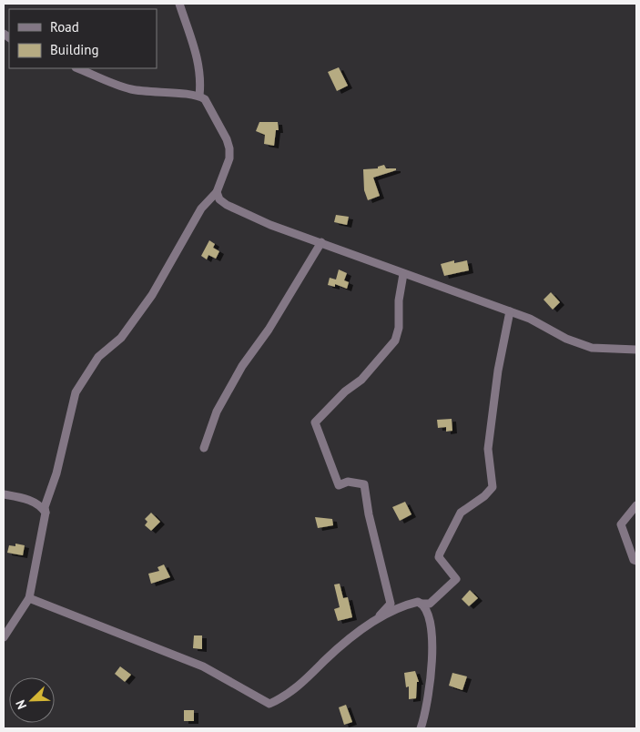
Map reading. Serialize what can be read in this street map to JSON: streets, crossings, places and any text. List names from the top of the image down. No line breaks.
{"legend":["Road","Building"],"north":"bottom left"}
